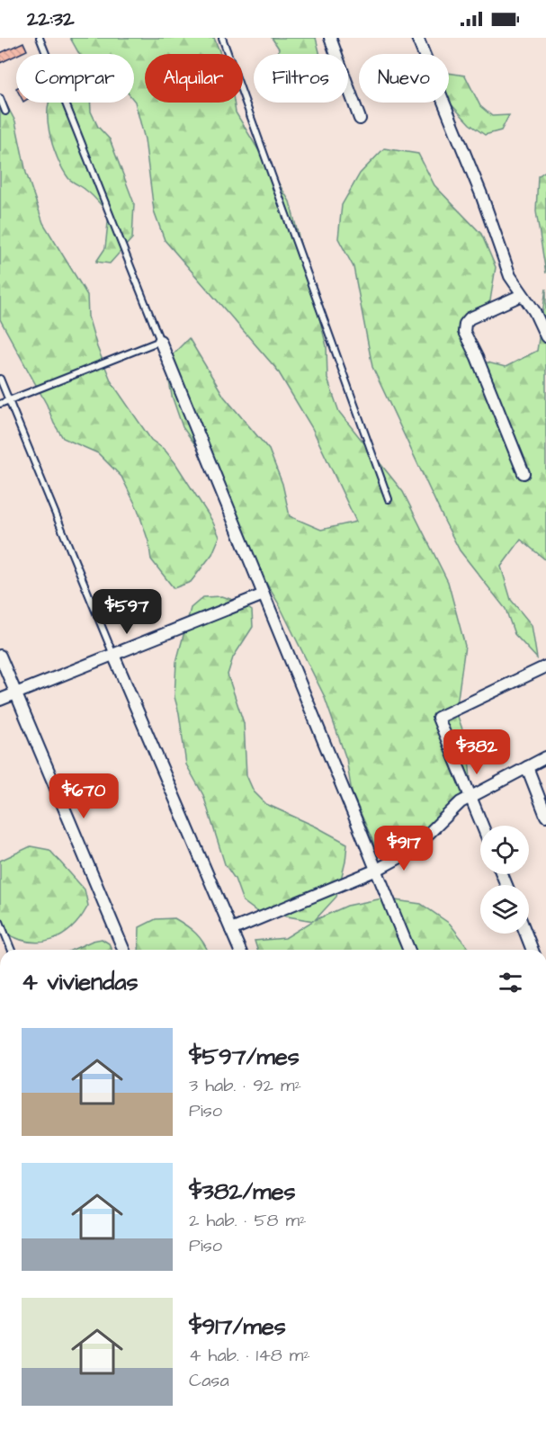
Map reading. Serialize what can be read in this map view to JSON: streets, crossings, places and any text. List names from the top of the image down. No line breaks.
{"page":{"status":"22:32","chip":["Comprar","Alquilar","Filtros","Nuevo"],"price":["$597","$382","$670","$917"],"heading":"4 viviendas","list":[{"name":"$597/mes","note":"3 hab. · 92 m² · Piso"},{"name":"$382/mes","note":"2 hab. · 58 m² · Piso"},{"name":"$917/mes","note":"4 hab. · 148 m² · Casa"}]}}
